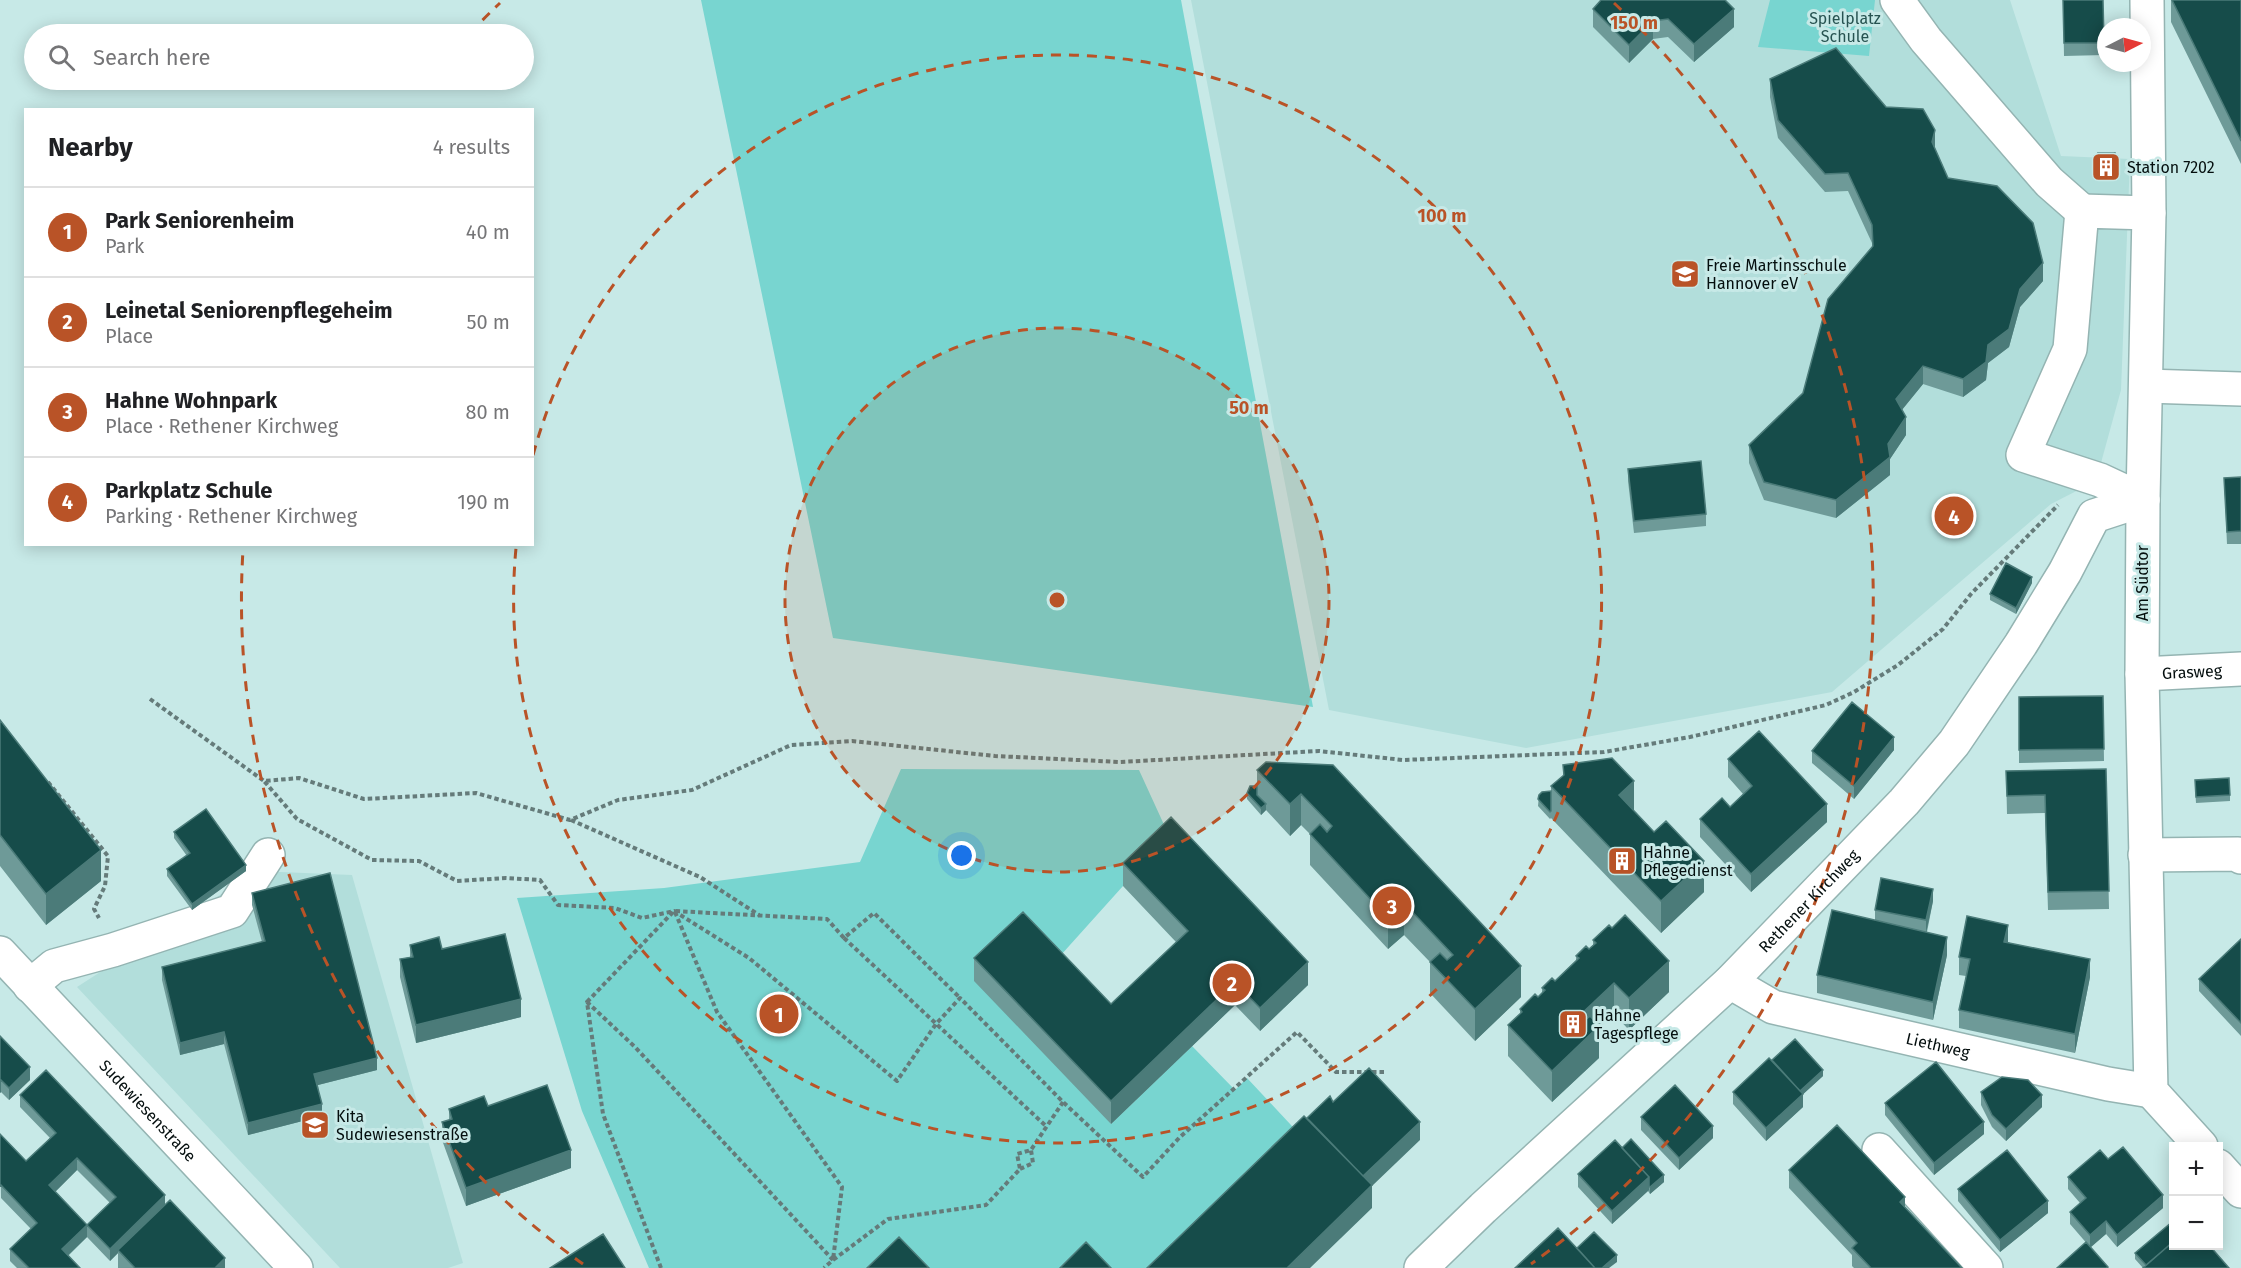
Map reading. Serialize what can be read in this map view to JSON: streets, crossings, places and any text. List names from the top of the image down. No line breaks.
{"streets":{"street":["Am Südtor","Grasweg","Rethener Kirchweg","Liethweg","Sudewiesenstraße"]},"crossings":[["Am Südtor","Grasweg"],["Am Südtor","Rethener Kirchweg"],["Am Südtor","Liethweg"],["Rethener Kirchweg","Liethweg"]],"parks":["Spielplatz Schule"],"places":{"building":["Station 7202","Hahne Pflegedienst","Hahne Tagespflege"],"school or university":["Freie Martinsschule Hannover eV","Kita Sudewiesenstraße"]},"north":"right","page":{"search":"Search here","heading":["Nearby","4 results"],"list":[{"mark":"1","name":"Park Seniorenheim","note":"Park","value":"40 m"},{"mark":"2","name":"Leinetal Seniorenpflegeheim","note":"Place","value":"50 m"},{"mark":"3","name":"Hahne Wohnpark","note":"Place · Rethener Kirchweg","value":"80 m"},{"mark":"4","name":"Parkplatz Schule","note":"Parking · Rethener Kirchweg","value":"190 m"}],"pins":["4","3","2","1"],"map_buttons":["+","−"]},"rings":["150 m","100 m","50 m"]}
